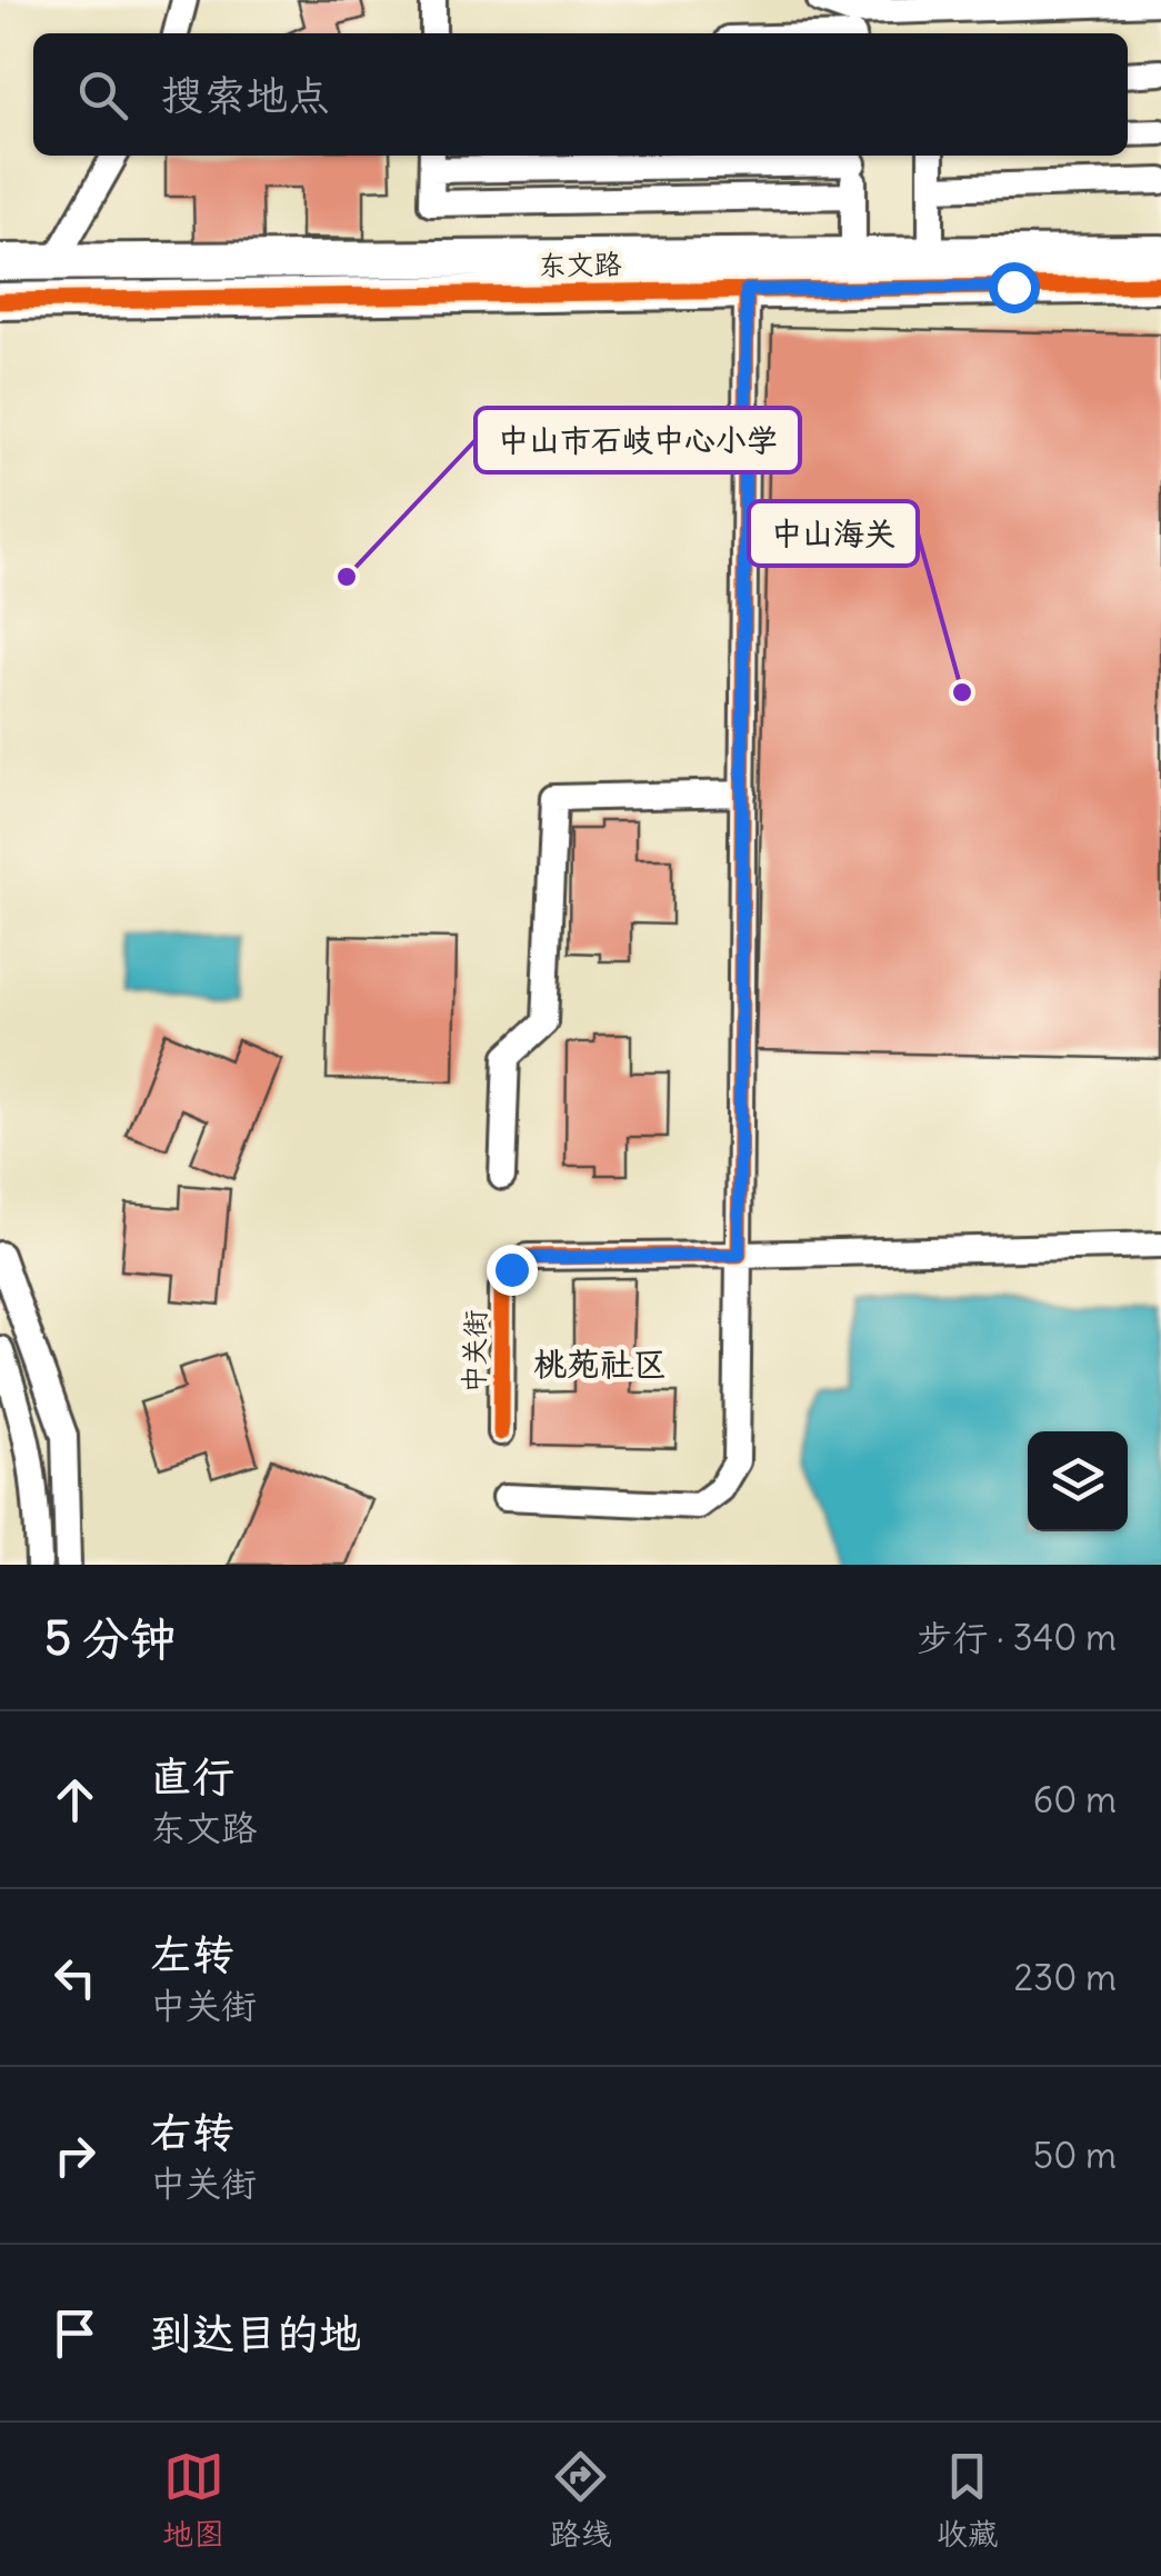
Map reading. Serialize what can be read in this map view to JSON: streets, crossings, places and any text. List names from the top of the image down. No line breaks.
{"streets":{"street":["东文路","中关街"]},"districts":["桃苑社区"],"places":["中山市石岐中心小学","中山海关"],"page":{"search":"搜索地点","heading":["5 分钟","步行 · 340 m"],"list":[["直行","东文路","60 m"],["左转","中关街","230 m"],["右转","中关街","50 m"],"到达目的地"],"nav":["地图","路线","收藏"]}}
